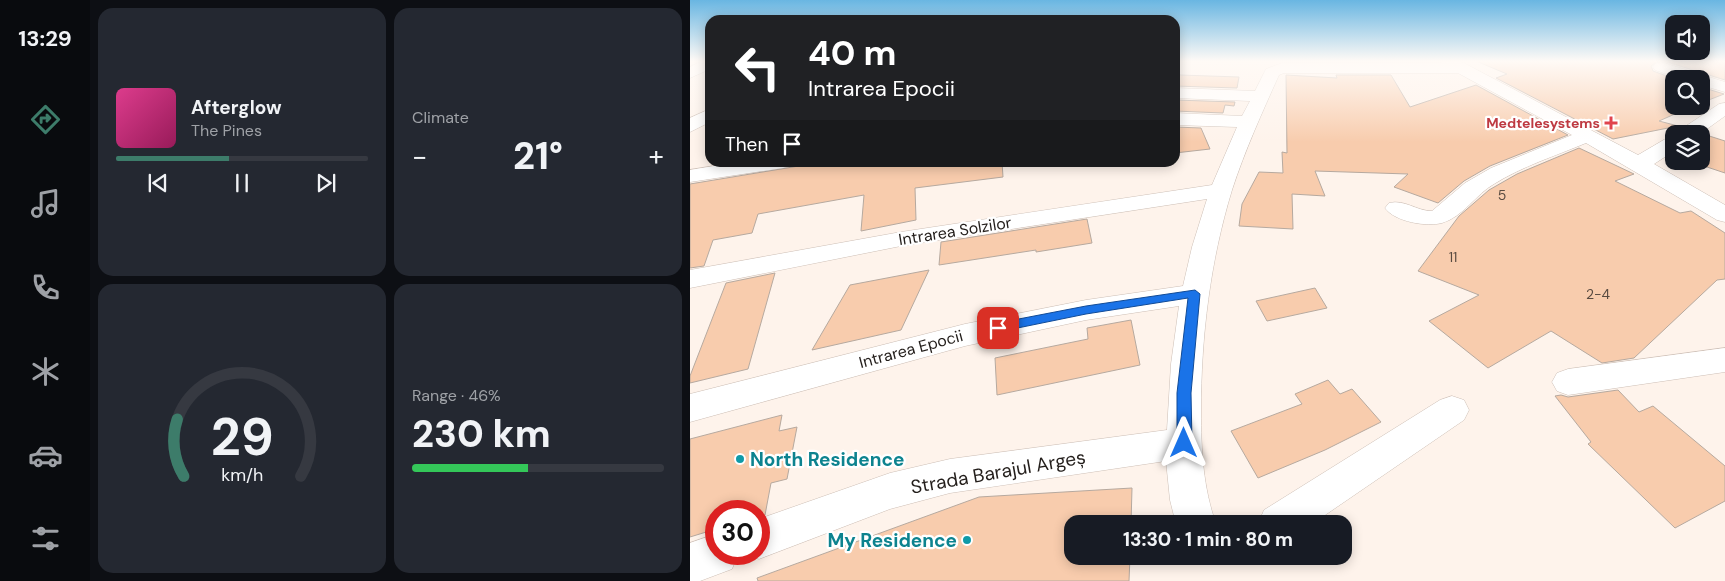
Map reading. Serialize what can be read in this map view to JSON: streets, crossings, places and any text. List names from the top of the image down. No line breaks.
{"streets":{"street":["Intrarea Solzilor","Intrarea Epocii","Strada Barajul Argeș"]},"places":{"health":["Medtelesystems"],"other":["North Residence","My Residence"]},"house_numbers":["5","11","2-4"],"page":{"tabs":"13:29","tile":["Climate",["Range · 46%","230 km"]],"turn":["40 m","Intrarea Epocii"],"song":["Afterglow","The Pines"],"then":"Then","heat":["−","21°","+"],"limit":"30","trip":"13:30 · 1 min · 80 m","gauge":["29","km/h"]}}
